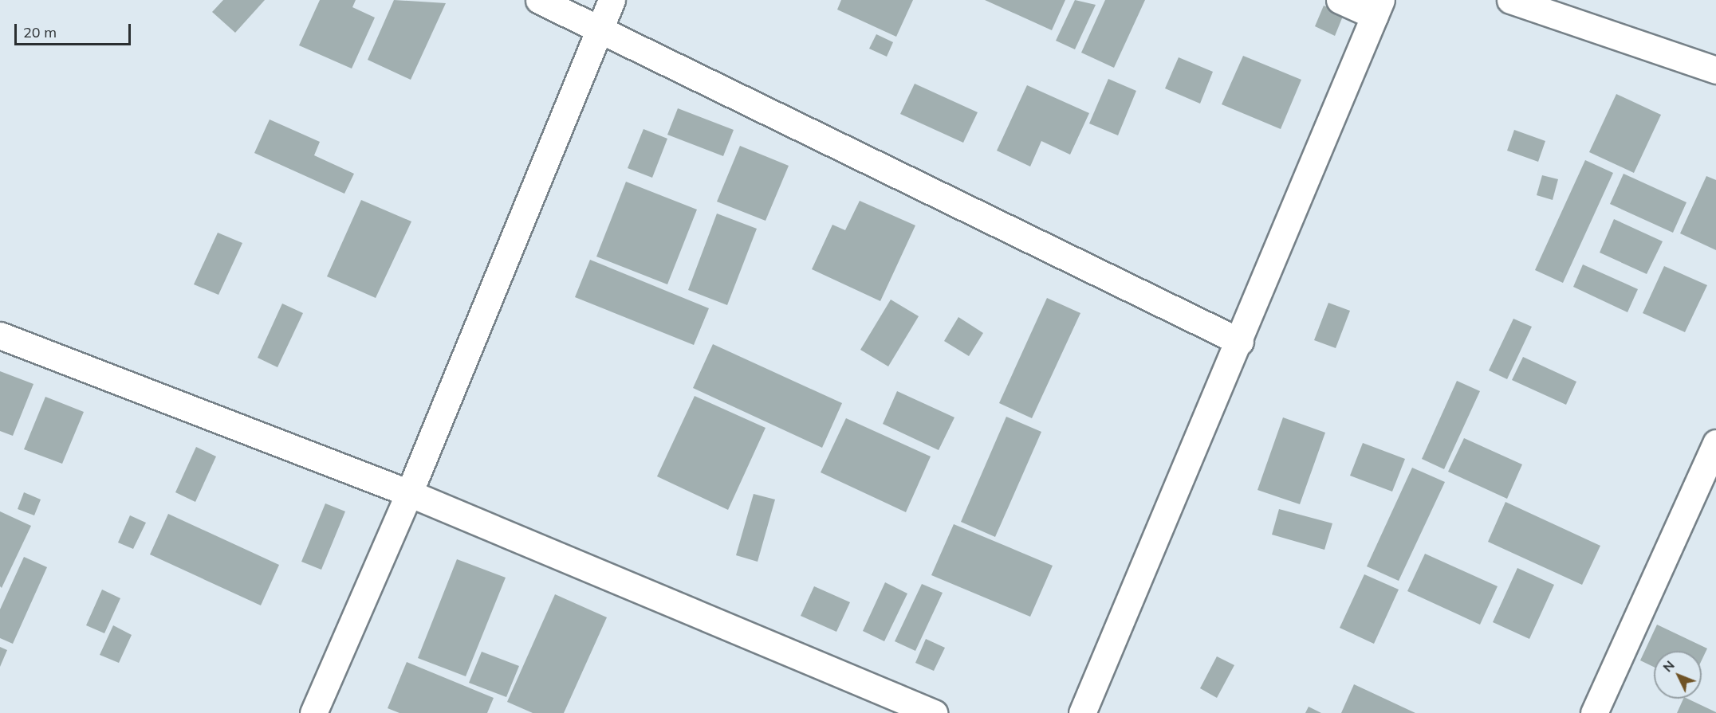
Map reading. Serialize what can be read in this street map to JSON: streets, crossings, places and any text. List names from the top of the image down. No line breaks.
{"scale_bar":"20 m","north":"top left"}
